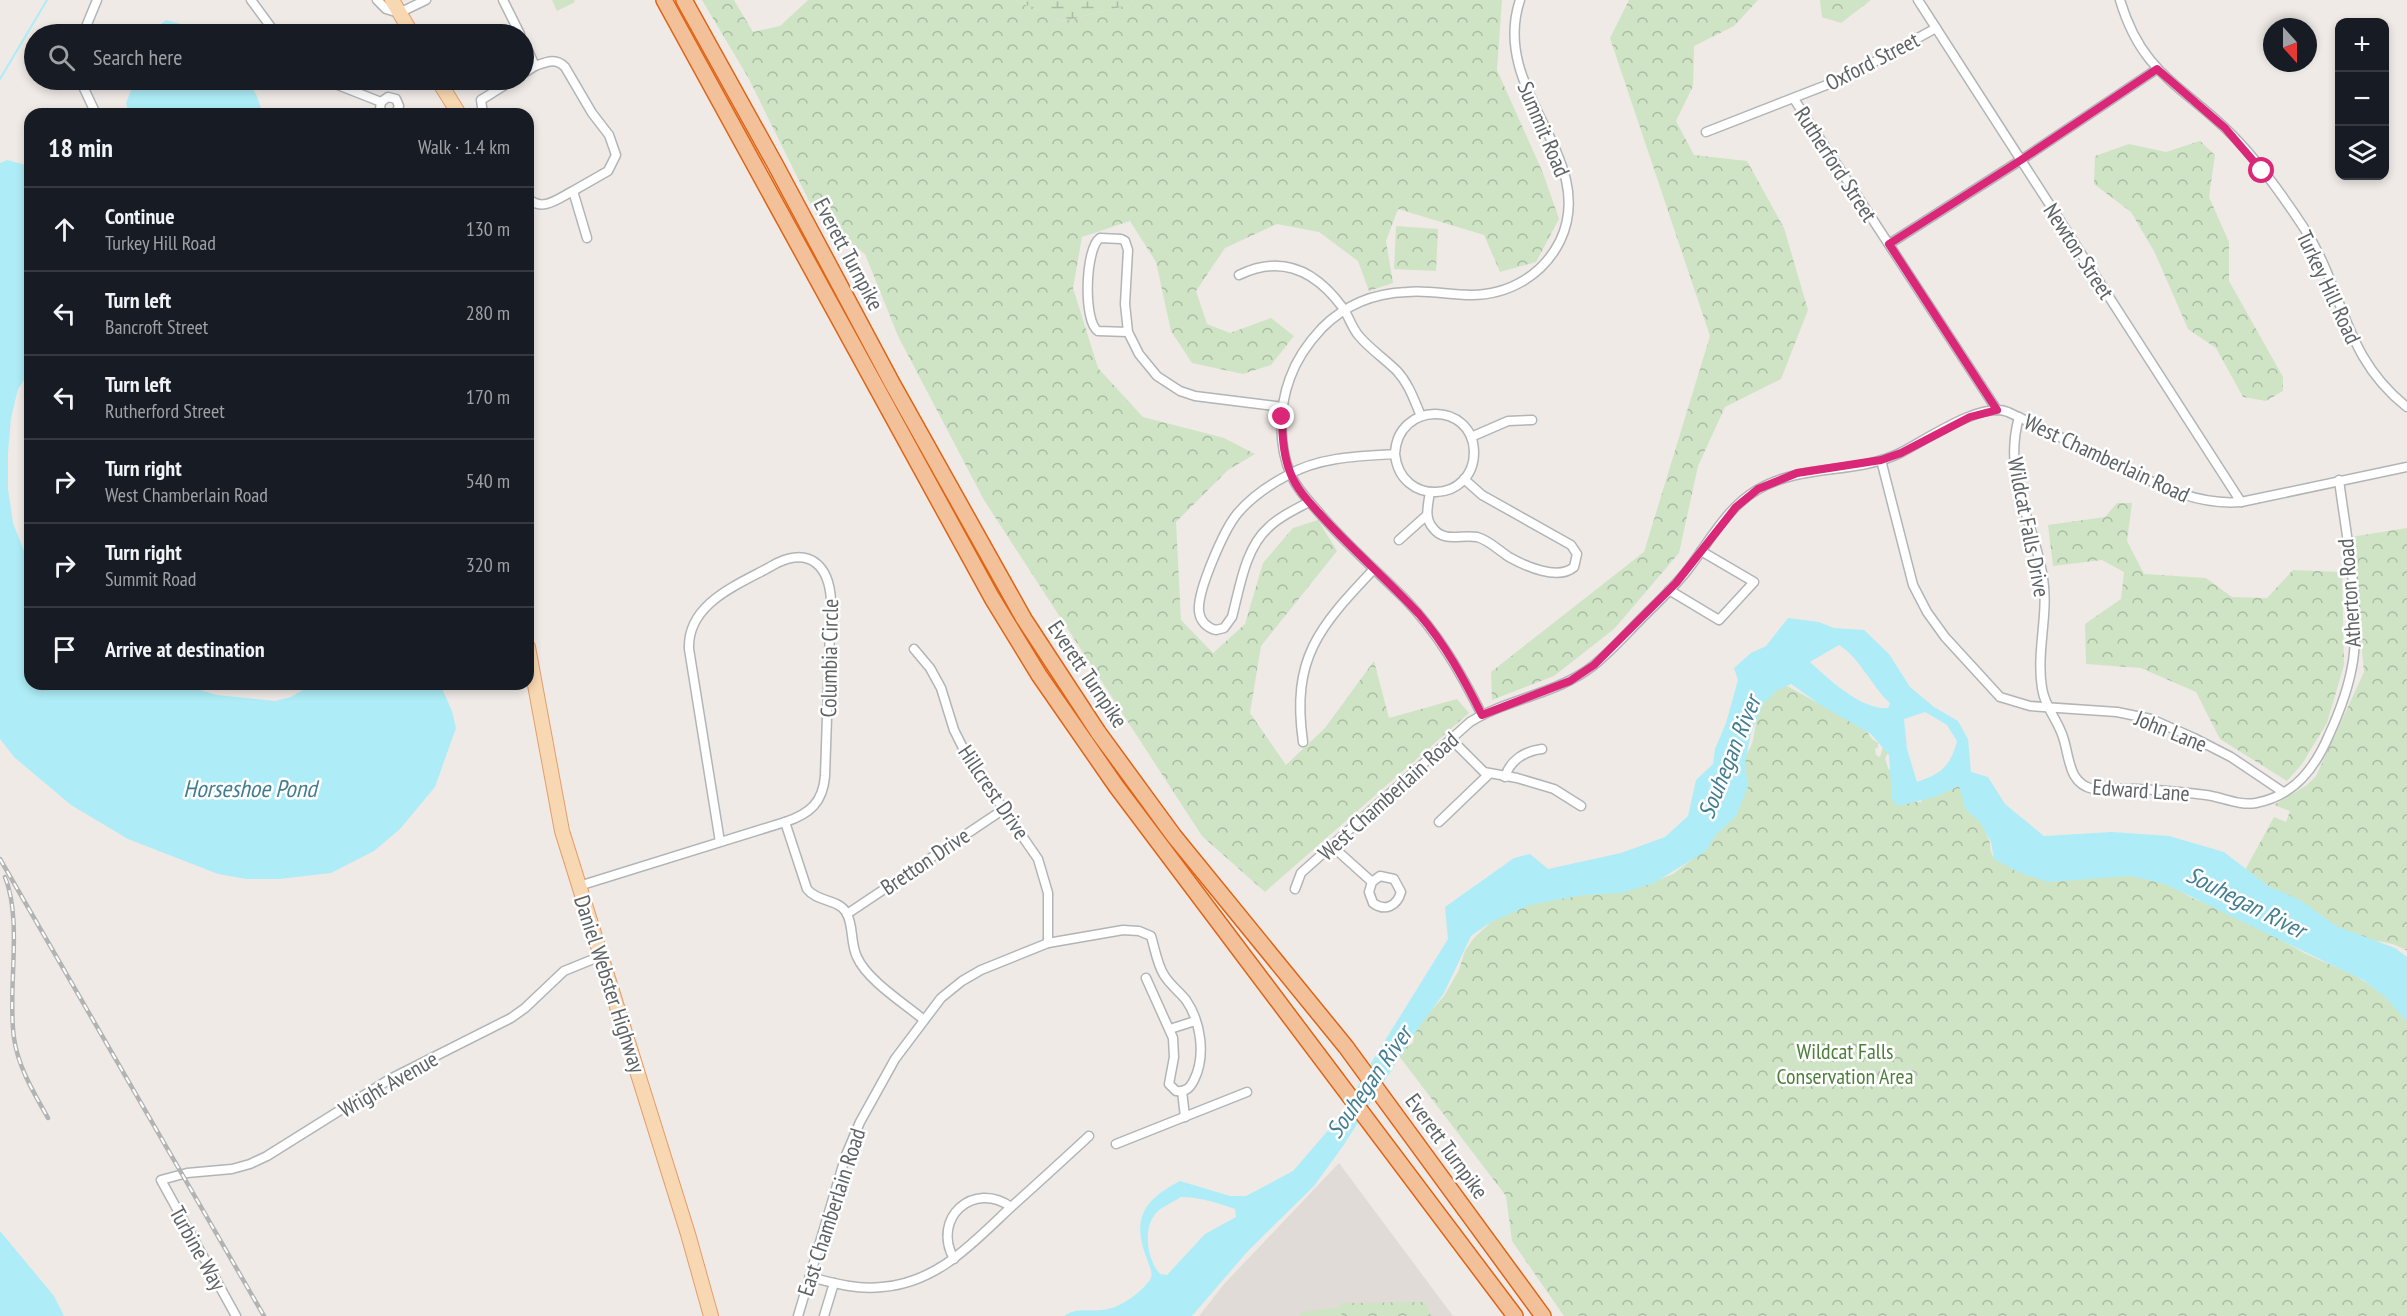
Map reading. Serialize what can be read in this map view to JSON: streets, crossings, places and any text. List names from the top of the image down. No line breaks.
{"streets":{"highway":["Everett Turnpike"],"main road":["Daniel Webster Highway"],"street":["Oxford Street","Summit Road","Rutherford Street","Newton Street","Turkey Hill Road","West Chamberlain Road","Wildcat Falls Drive","Atherton Road","Columbia Circle","John Lane","Edward Lane","Hillcrest Drive","Bretton Drive","Wright Avenue","East Chamberlain Road","Turbine Way"]},"crossings":[["Oxford Street","Rutherford Street"],["Oxford Street","Newton Street"],["Summit Road","West Chamberlain Road"],["Rutherford Street","West Chamberlain Road"],["Newton Street","West Chamberlain Road"],["West Chamberlain Road","Wildcat Falls Drive"],["West Chamberlain Road","Atherton Road"],["West Chamberlain Road","John Lane"],["Wildcat Falls Drive","John Lane"],["Wildcat Falls Drive","Edward Lane"],["Atherton Road","John Lane"],["Atherton Road","Edward Lane"],["Columbia Circle","Daniel Webster Highway"],["John Lane","Edward Lane"],["Hillcrest Drive","Bretton Drive"],["Hillcrest Drive","East Chamberlain Road"],["Daniel Webster Highway","Wright Avenue"],["Wright Avenue","Turbine Way"]],"water":["Souhegan River","Horseshoe Pond"],"parks":["Wildcat Falls Conservation Area"],"north":"bottom","page":{"map_buttons":["+","−"],"search":"Search here","heading":["18 min","Walk · 1.4 km"],"list":[["Continue","Turkey Hill Road","130 m"],["Turn left","Bancroft Street","280 m"],["Turn left","Rutherford Street","170 m"],["Turn right","West Chamberlain Road","540 m"],["Turn right","Summit Road","320 m"],"Arrive at destination"]}}
